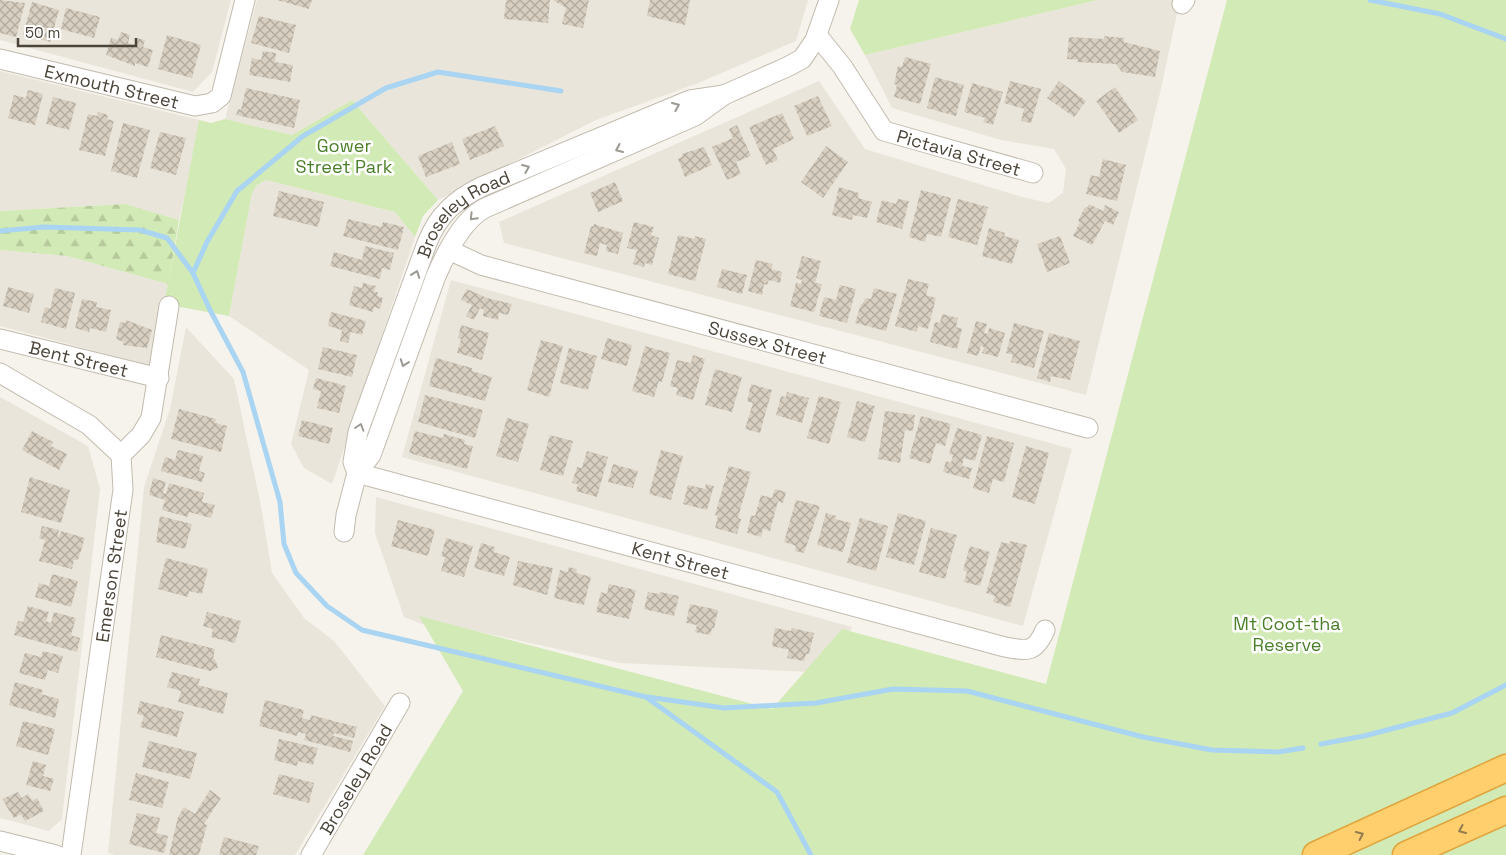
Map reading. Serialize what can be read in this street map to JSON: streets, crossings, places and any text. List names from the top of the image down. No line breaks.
{"streets":{"street":["Exmouth Street","Pictavia Street","Broseley Road","Sussex Street","Bent Street","Kent Street","Emerson Street"]},"crossings":[["Pictavia Street","Broseley Road"],["Broseley Road","Sussex Street"],["Broseley Road","Kent Street"]],"parks":["Gower Street Park","Mt Coot-tha Reserve"],"scale_bar":"50 m"}
